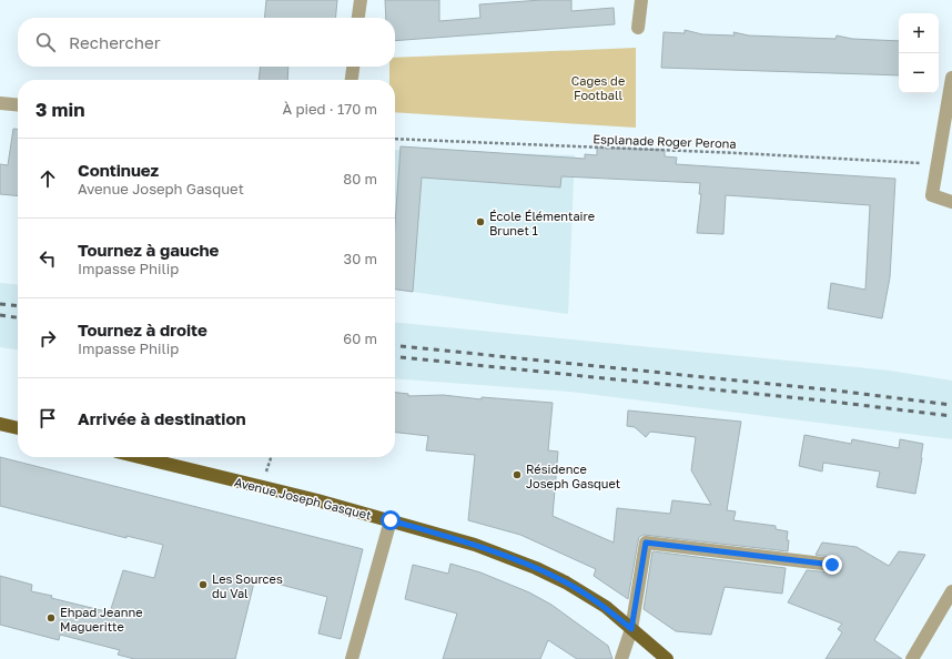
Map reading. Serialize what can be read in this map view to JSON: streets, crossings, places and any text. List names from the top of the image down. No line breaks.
{"streets":{"main road":["Avenue Joseph Gasquet"],"path":["Esplanade Roger Perona"]},"parks":["Cages de Football"],"places":["École Élémentaire Brunet 1","Résidence Joseph Gasquet","Les Sources du Val","Ehpad Jeanne Magueritte"],"page":{"map_buttons":["+","−"],"search":"Rechercher","heading":["3 min","À pied · 170 m"],"list":[["Continuez","Avenue Joseph Gasquet","80 m"],["Tournez à gauche","Impasse Philip","30 m"],["Tournez à droite","Impasse Philip","60 m"],"Arrivée à destination"]}}
